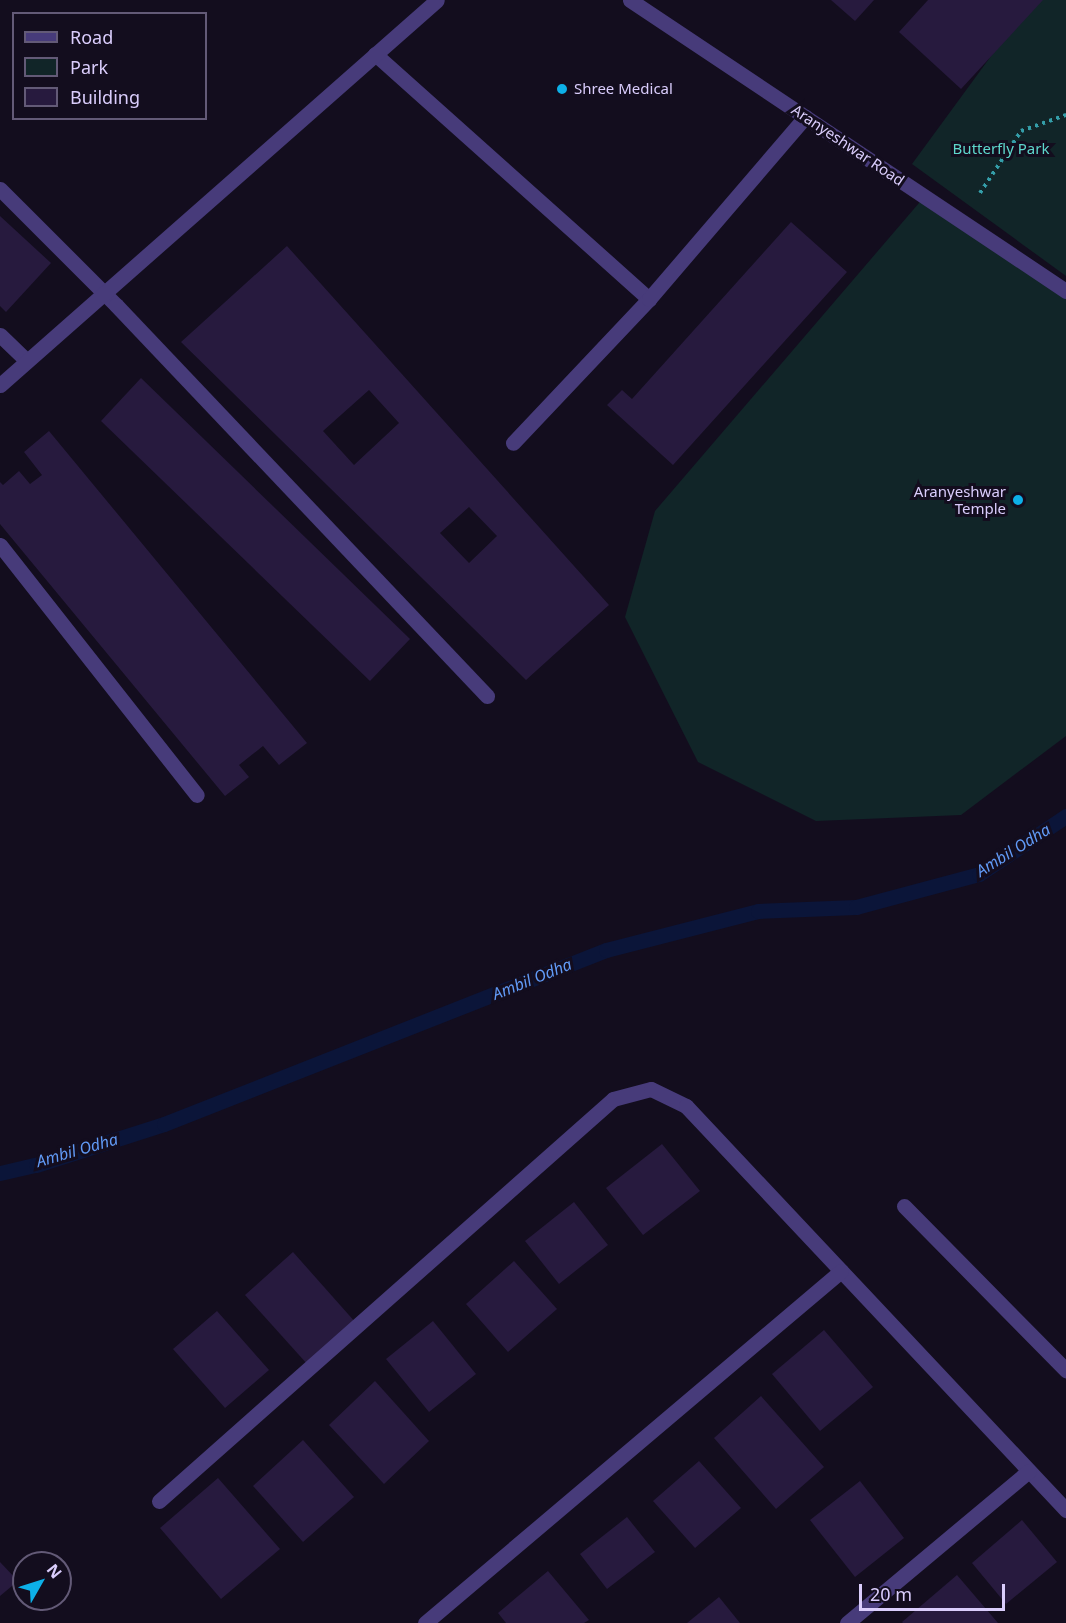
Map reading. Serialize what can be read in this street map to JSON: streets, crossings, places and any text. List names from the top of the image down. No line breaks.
{"streets":{"street":["Aranyeshwar Road"]},"water":["Ambil Odha"],"parks":["Butterfly Park"],"places":["Shree Medical","Aranyeshwar Temple"],"legend":["Road","Park","Building"],"scale_bar":"20 m","north":"top right"}
